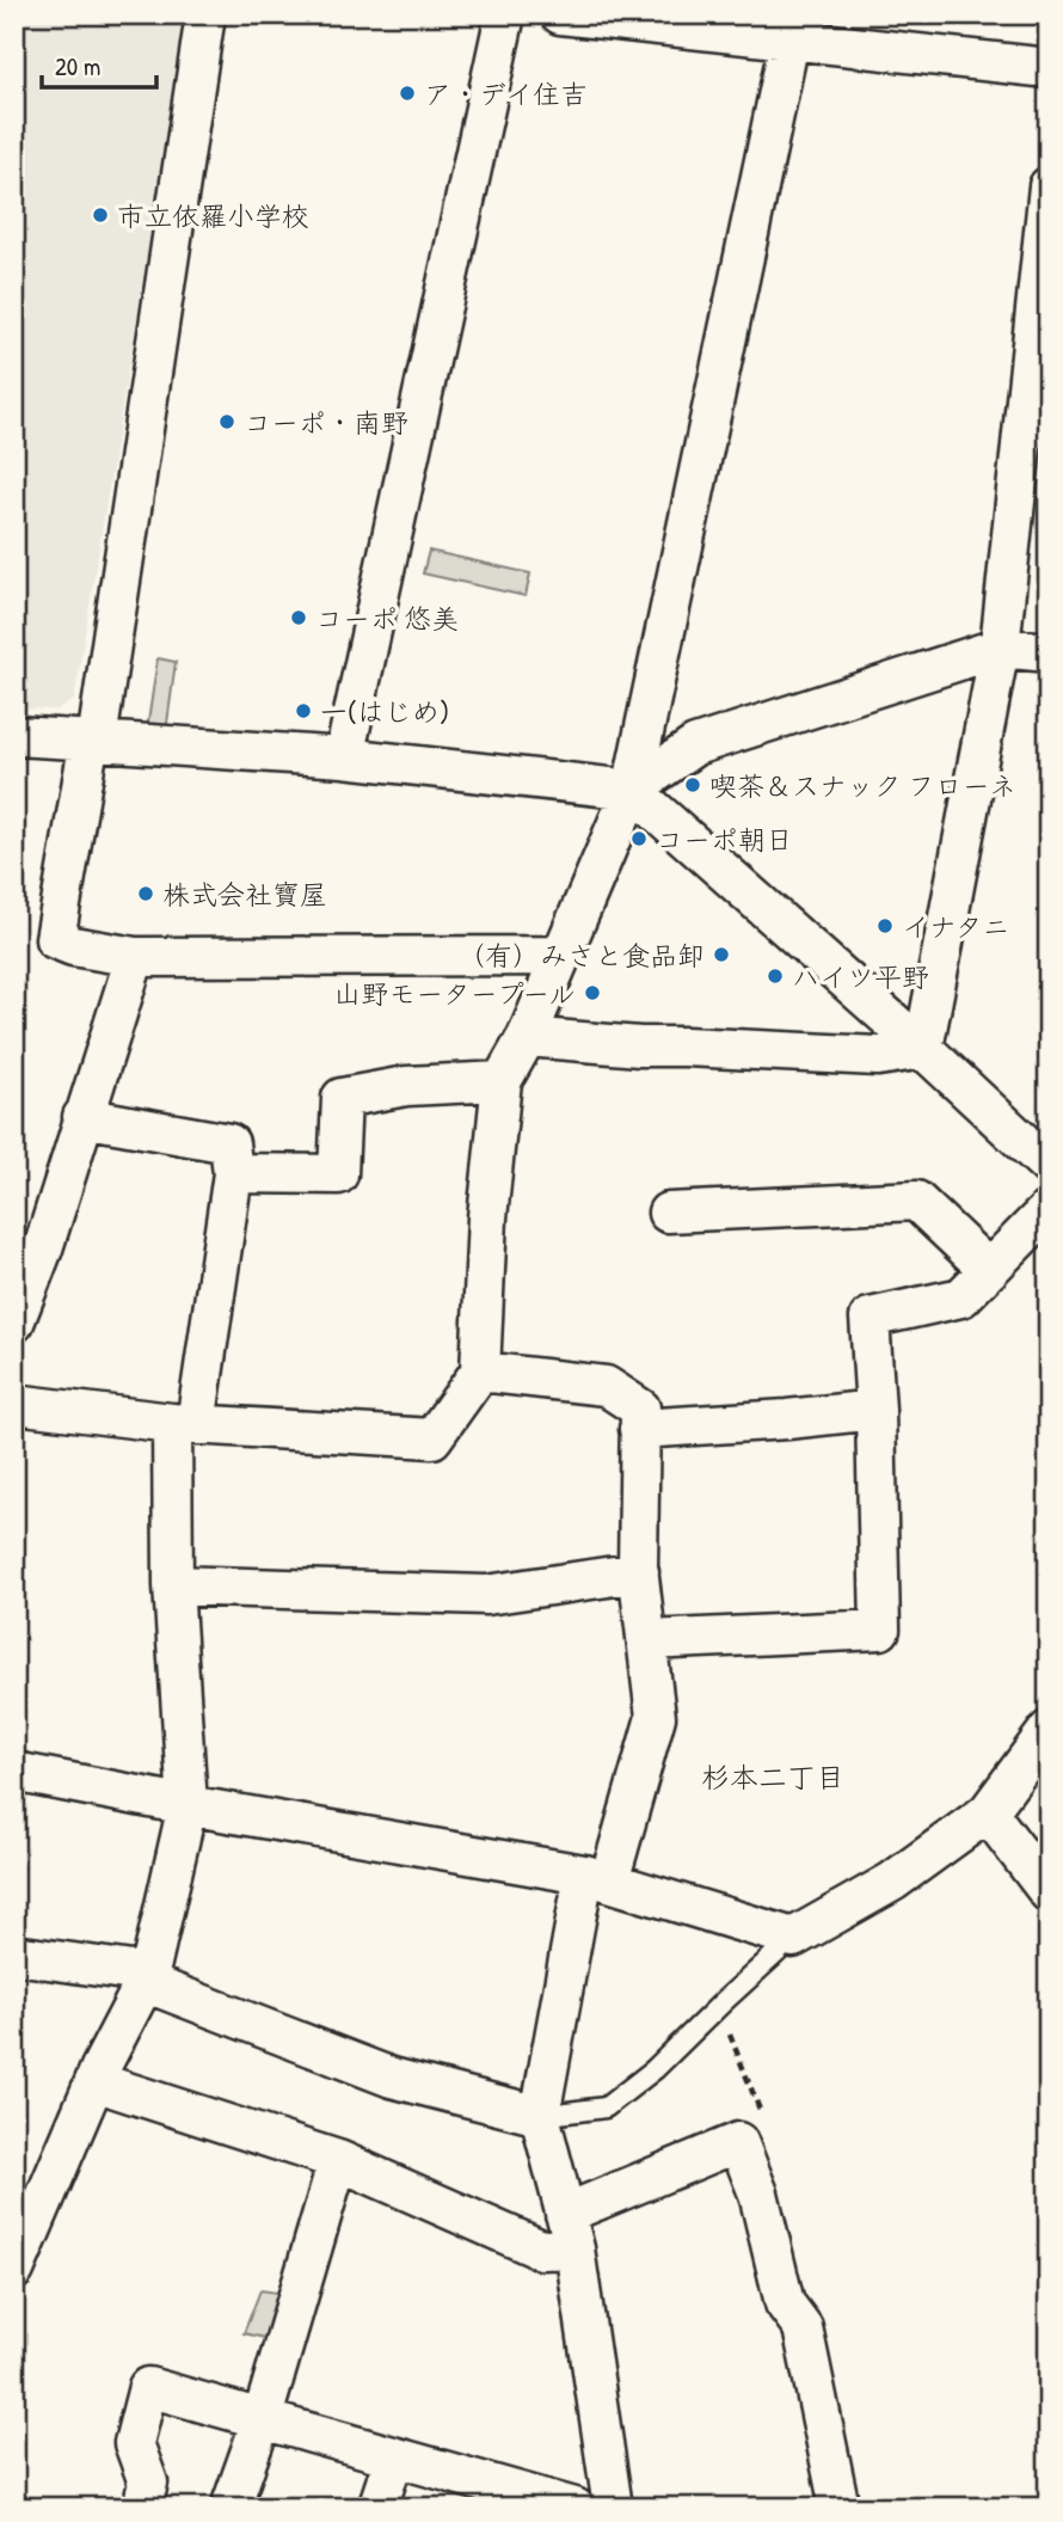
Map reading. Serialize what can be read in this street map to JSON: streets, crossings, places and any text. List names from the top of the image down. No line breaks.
{"districts":["杉本二丁目"],"places":["ア・デイ住吉","市立依羅小学校","コーポ・南野","コーポ 悠美","一(はじめ)","喫茶＆スナック フローネ","コーポ朝日","株式会社寶屋","イナタニ","（有）みさと食品卸","ハイツ平野","山野モータープール"],"scale_bar":"20 m"}
